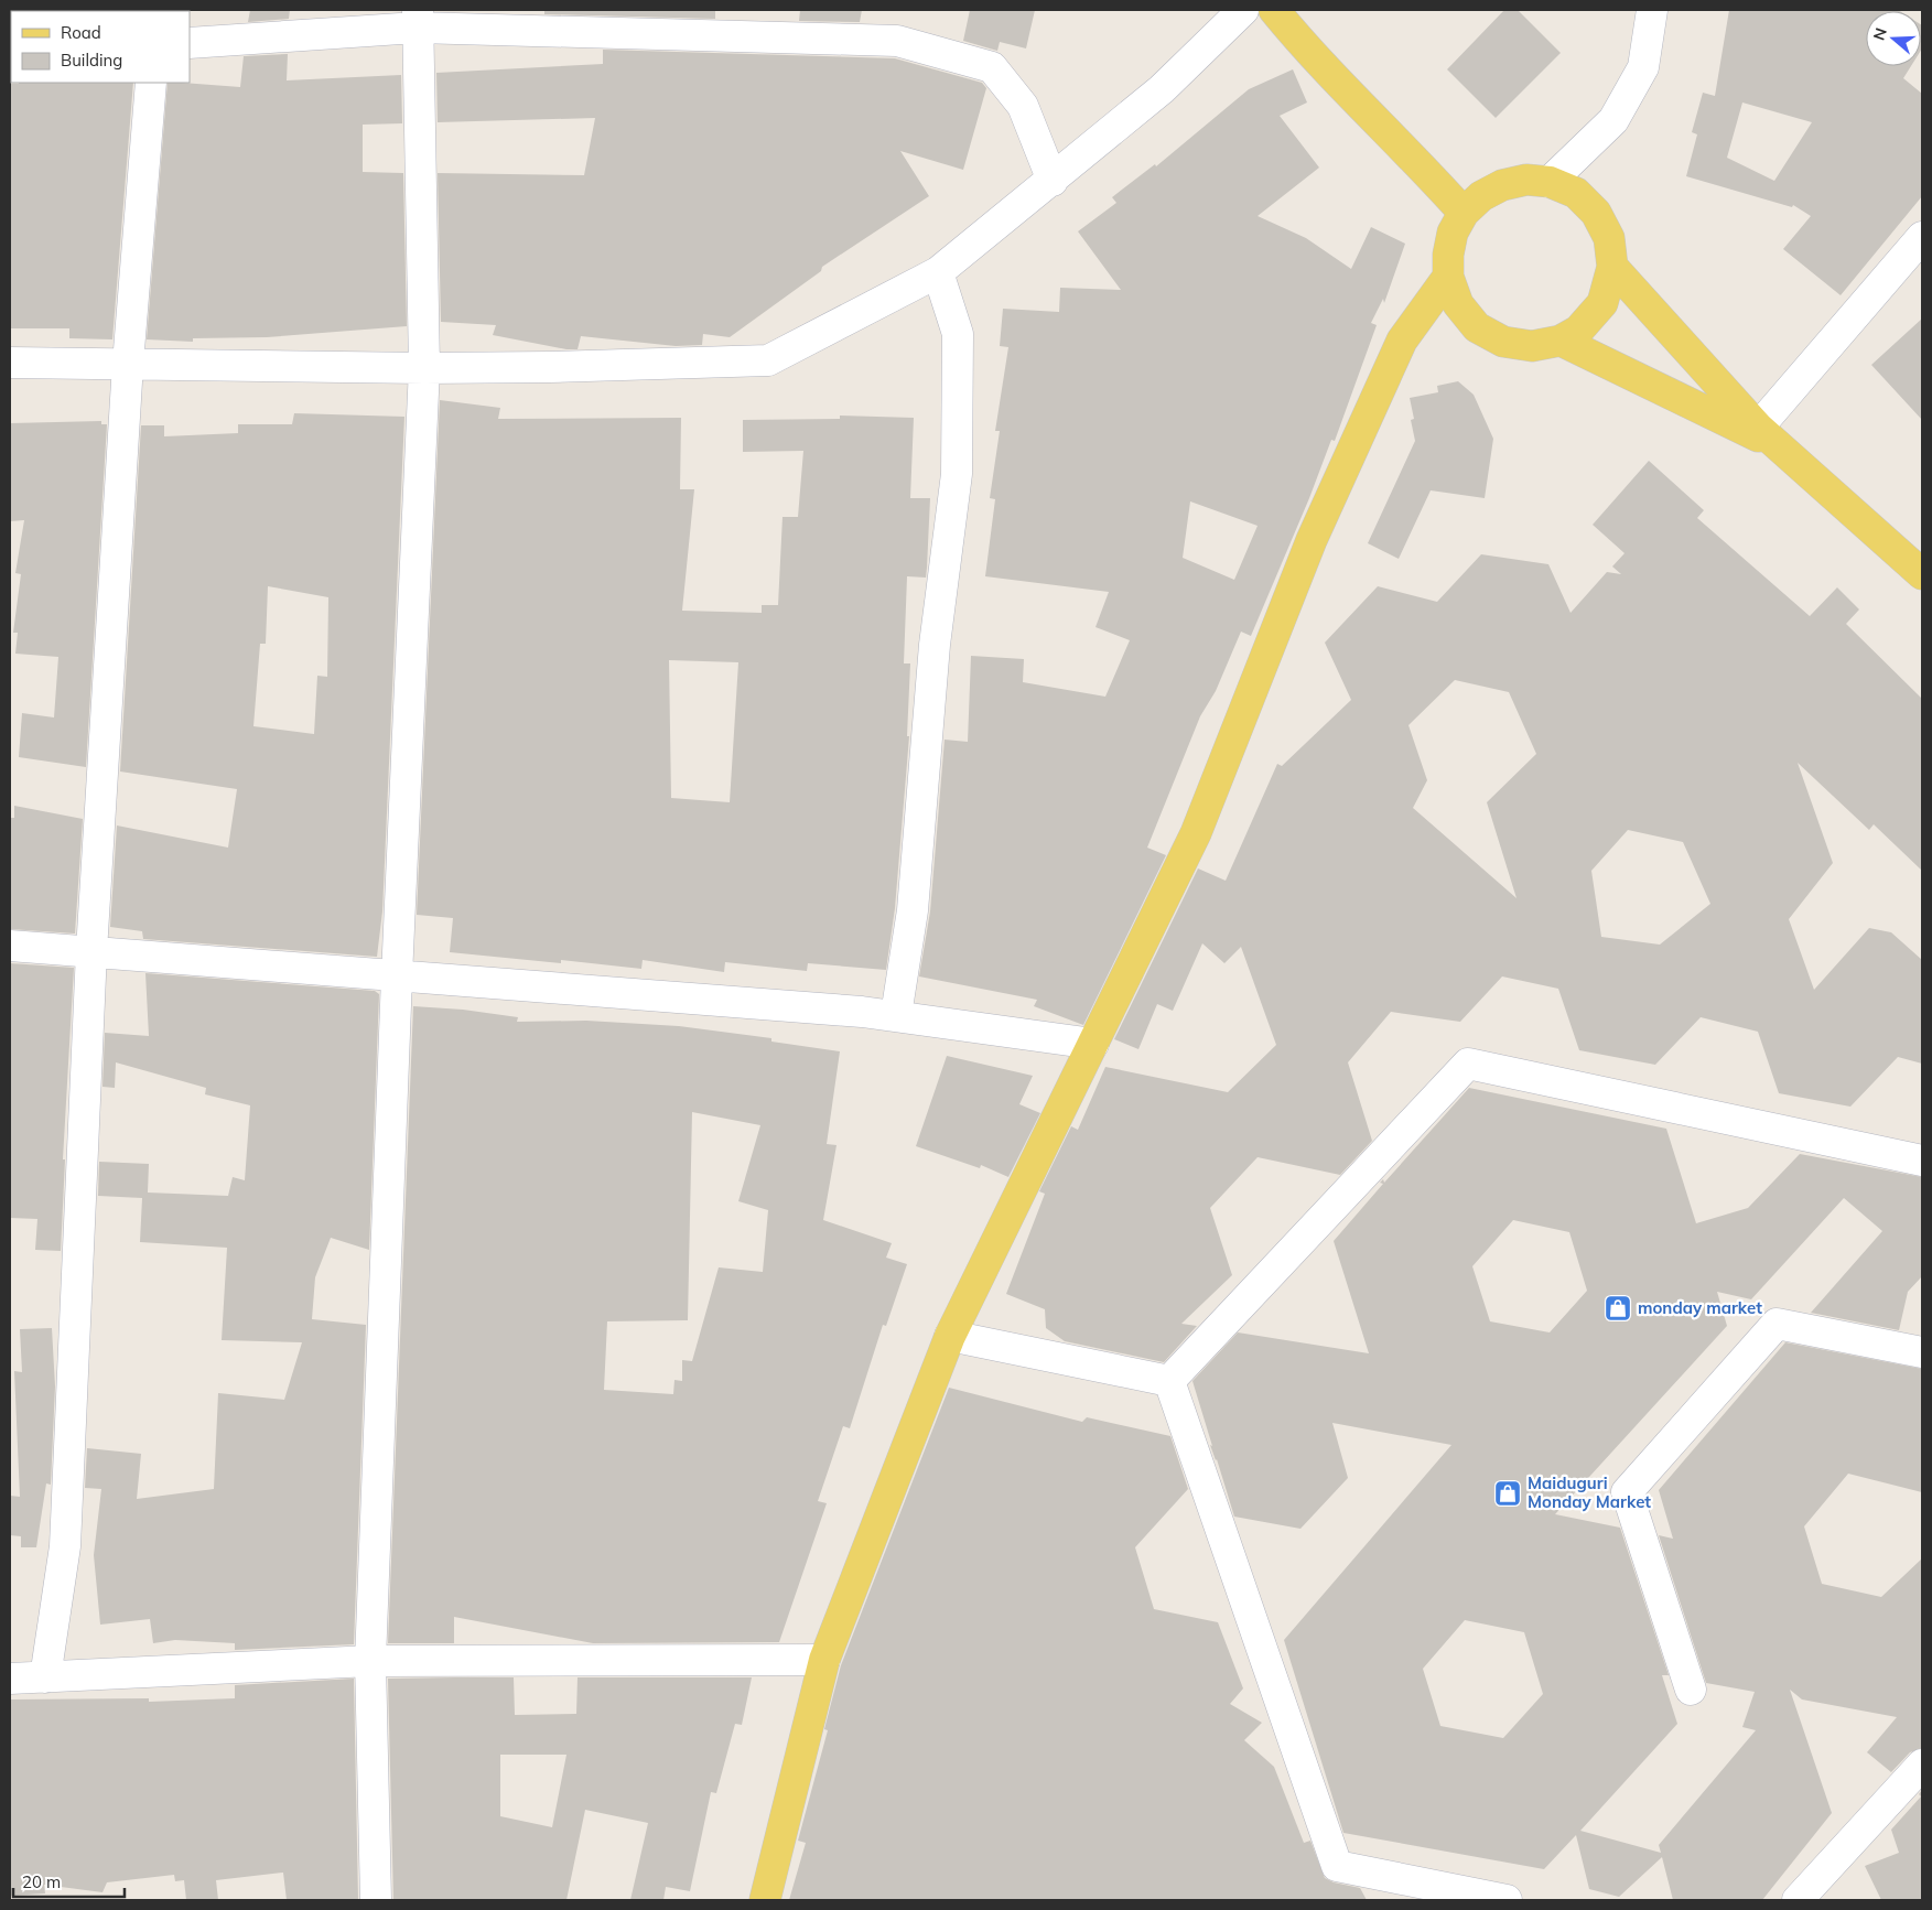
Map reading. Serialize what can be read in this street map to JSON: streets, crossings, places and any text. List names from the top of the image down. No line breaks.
{"places":{"shop":["monday market","Maiduguri Monday Market"]},"legend":["Road","Building"],"scale_bar":"20 m","north":"left"}
